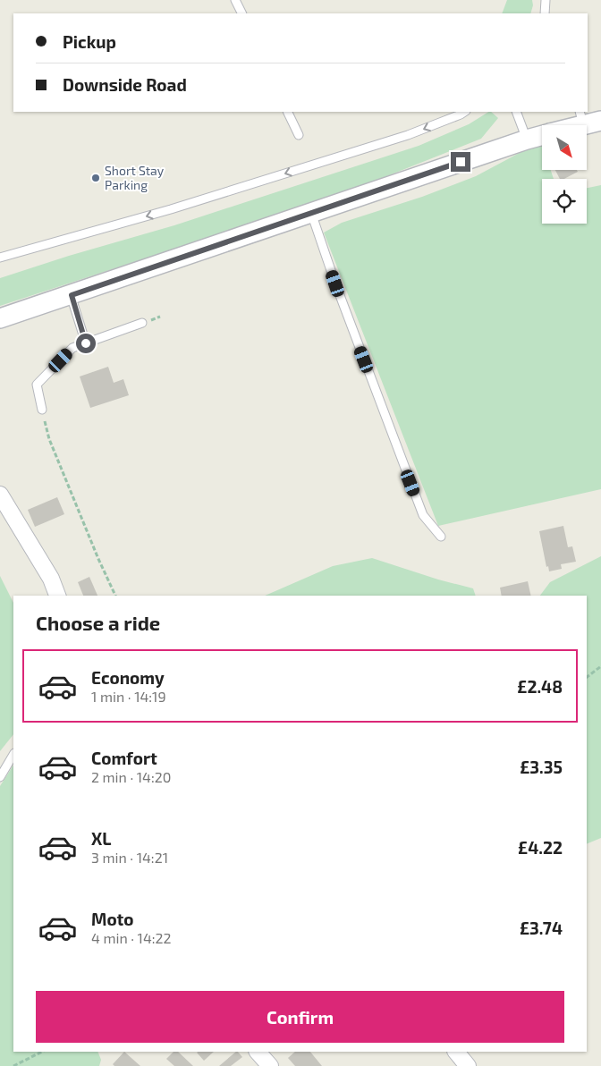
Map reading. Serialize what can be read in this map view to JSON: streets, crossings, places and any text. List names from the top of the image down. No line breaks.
{"places":["Short Stay Parking"],"north":"bottom right","page":{"banner":["Pickup","Downside Road"],"heading":"Choose a ride","list":[{"name":"Economy","note":"1 min · 14:19","value":"£2.48"},{"name":"Comfort","note":"2 min · 14:20","value":"£3.35"},{"name":"XL","note":"3 min · 14:21","value":"£4.22"},{"name":"Moto","note":"4 min · 14:22","value":"£3.74"}],"buttons":"Confirm"}}
